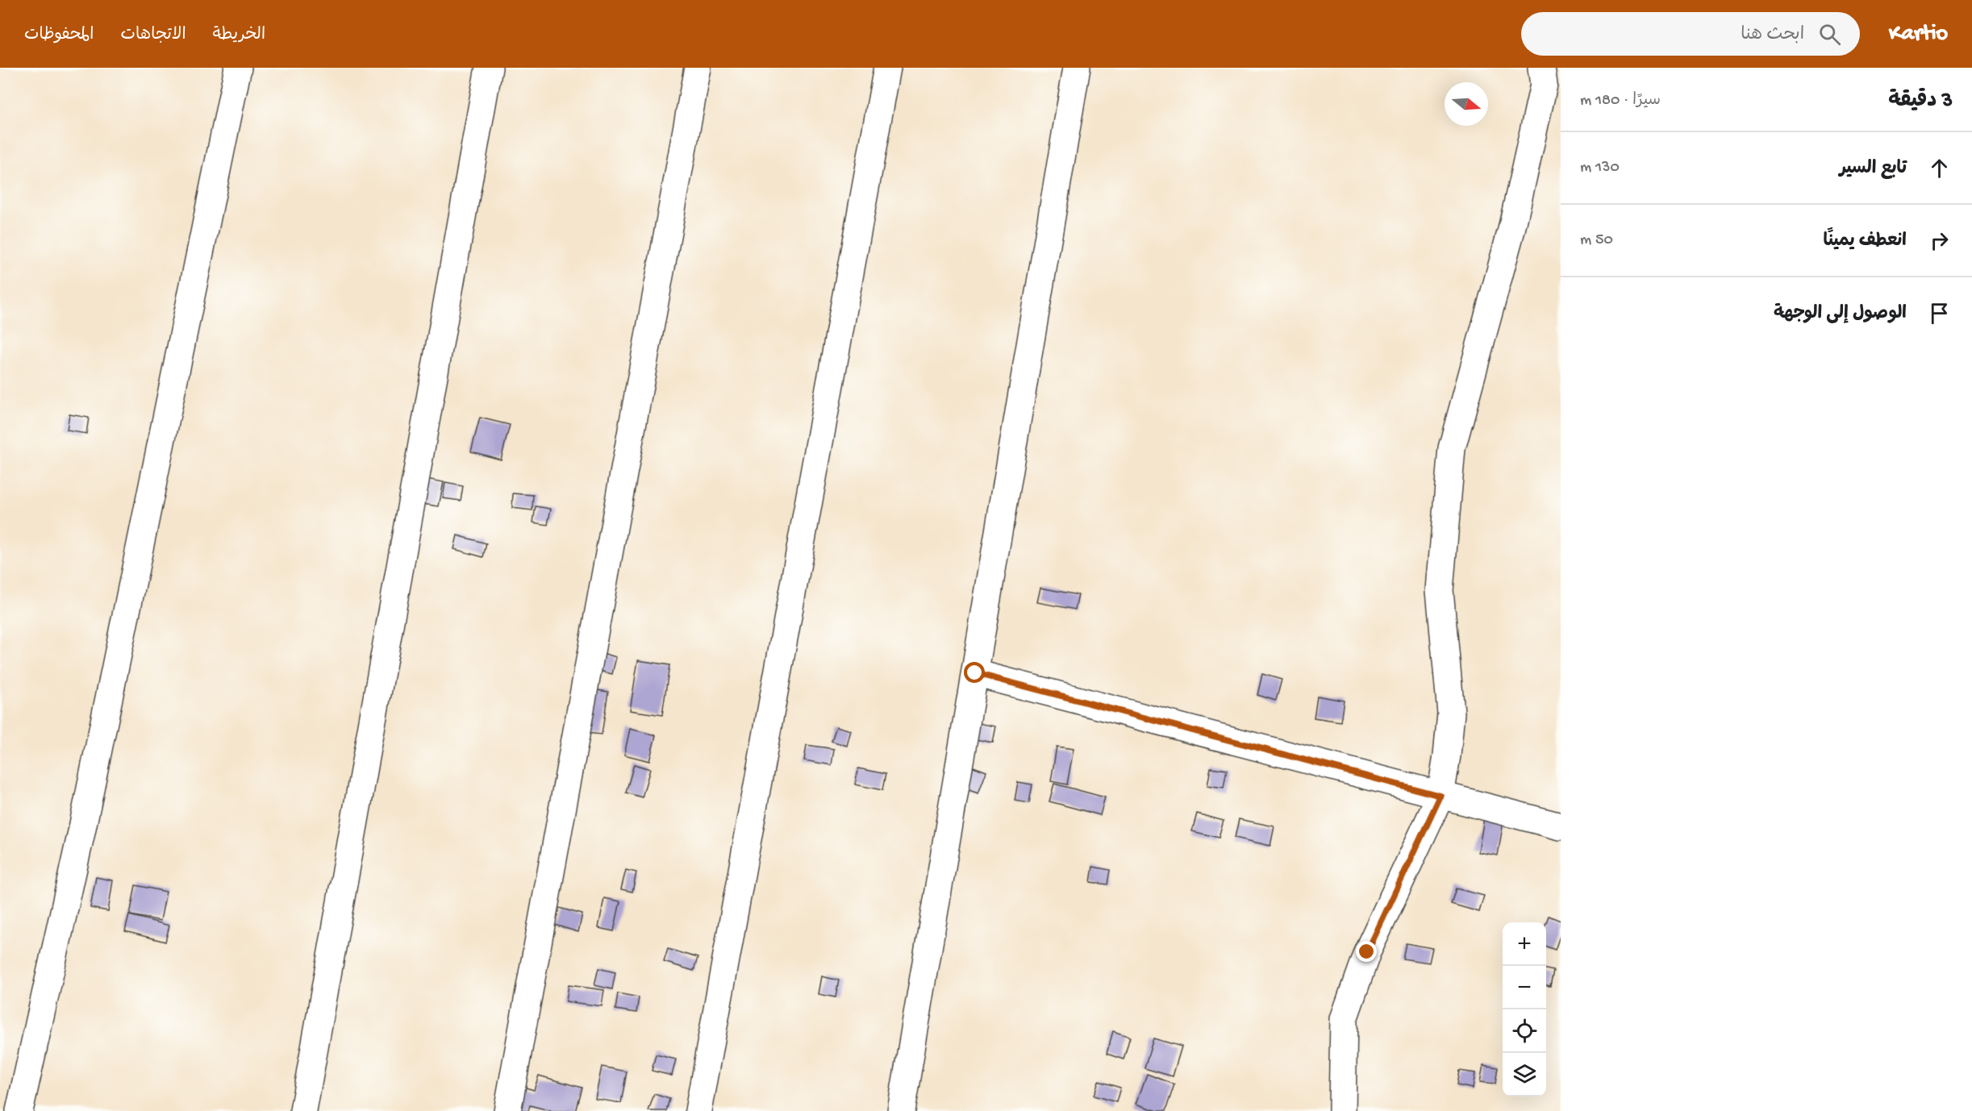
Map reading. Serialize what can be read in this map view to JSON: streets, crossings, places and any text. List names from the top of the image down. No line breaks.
{"north":"right","page":{"header":"Kartio","search":"ابحث هنا","nav":["الخريطة","الاتجاهات","المحفوظات"],"heading":["3 دقيقة","سيرًا · 180 m"],"list":[["تابع السير","130 m"],["انعطف يمينًا","50 m"],"الوصول إلى الوجهة"],"map_buttons":["+","−"]}}
